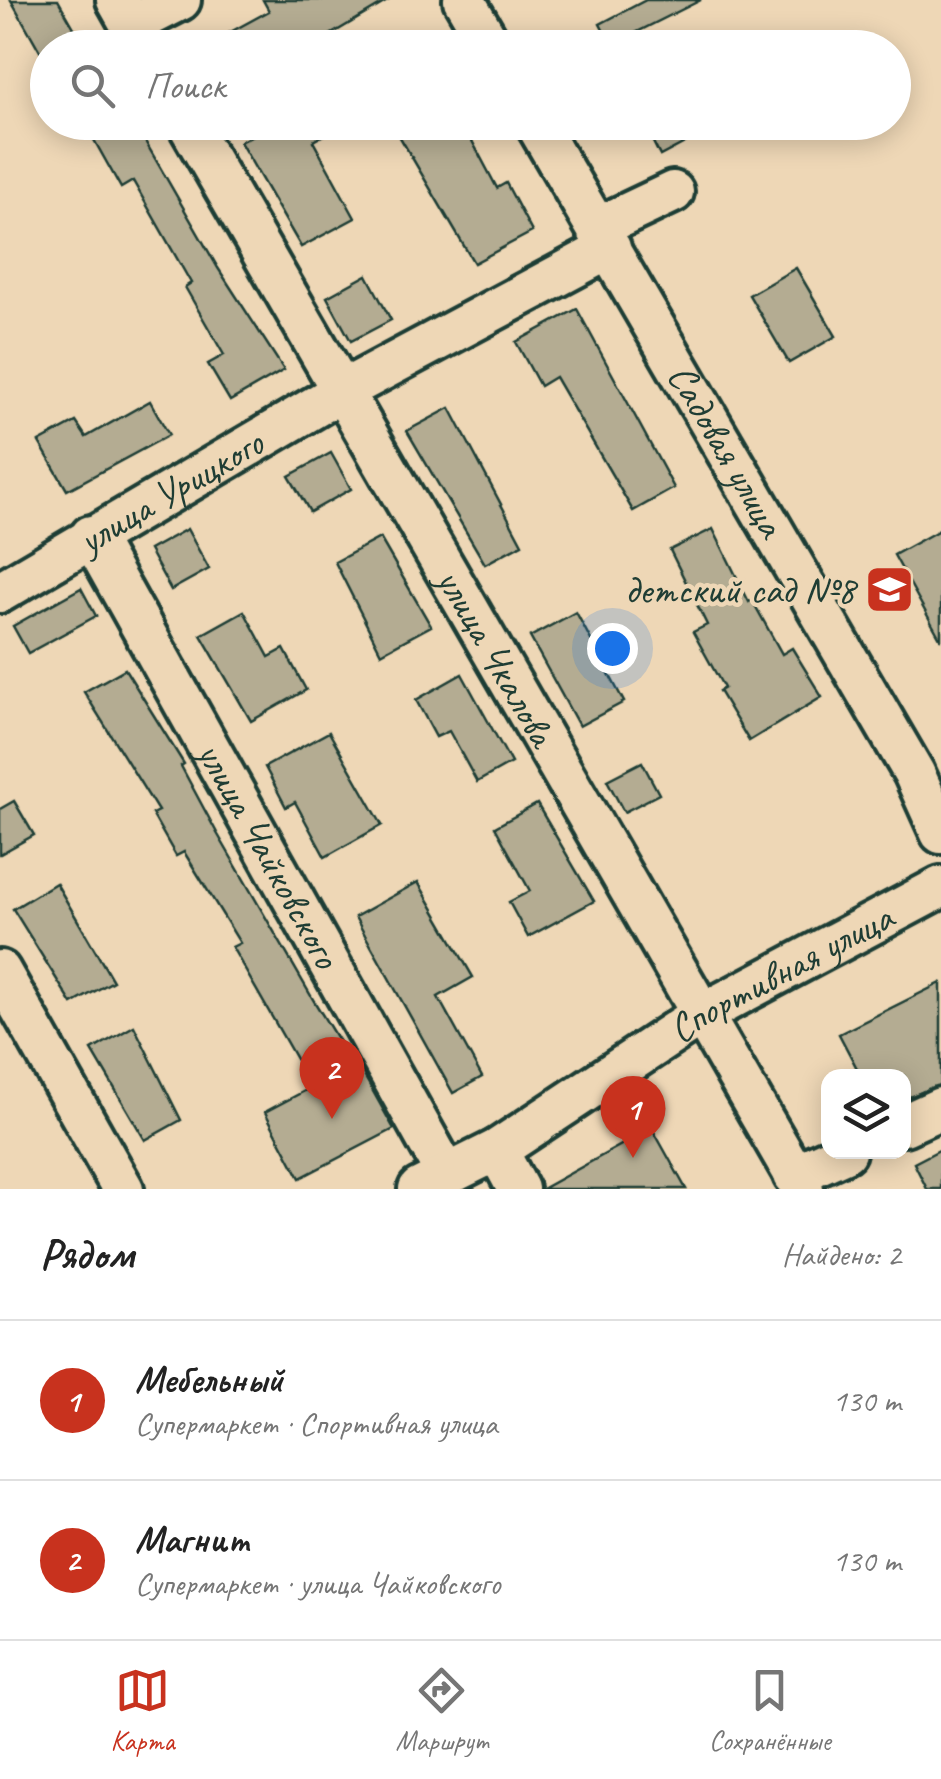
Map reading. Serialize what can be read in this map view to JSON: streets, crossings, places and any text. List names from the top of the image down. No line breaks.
{"streets":{"street":["Садовая улица","улица Урицкого","улица Чкалова","улица Чайковского","Спортивная улица"]},"crossings":[["Садовая улица","улица Урицкого"],["улица Урицкого","улица Чкалова"],["улица Урицкого","улица Чайковского"],["улица Чкалова","Спортивная улица"],["улица Чайковского","Спортивная улица"]],"places":{"school or university":["детский сад №8"]},"page":{"search":"Поиск","pins":["2","1"],"heading":["Рядом","Найдено: 2"],"list":[{"mark":"1","name":"Мебельный","note":"Супермаркет · Спортивная улица","value":"130 m"},{"mark":"2","name":"Магнит","note":"Супермаркет · улица Чайковского","value":"130 m"}],"nav":["Карта","Маршрут","Сохранённые"]}}
